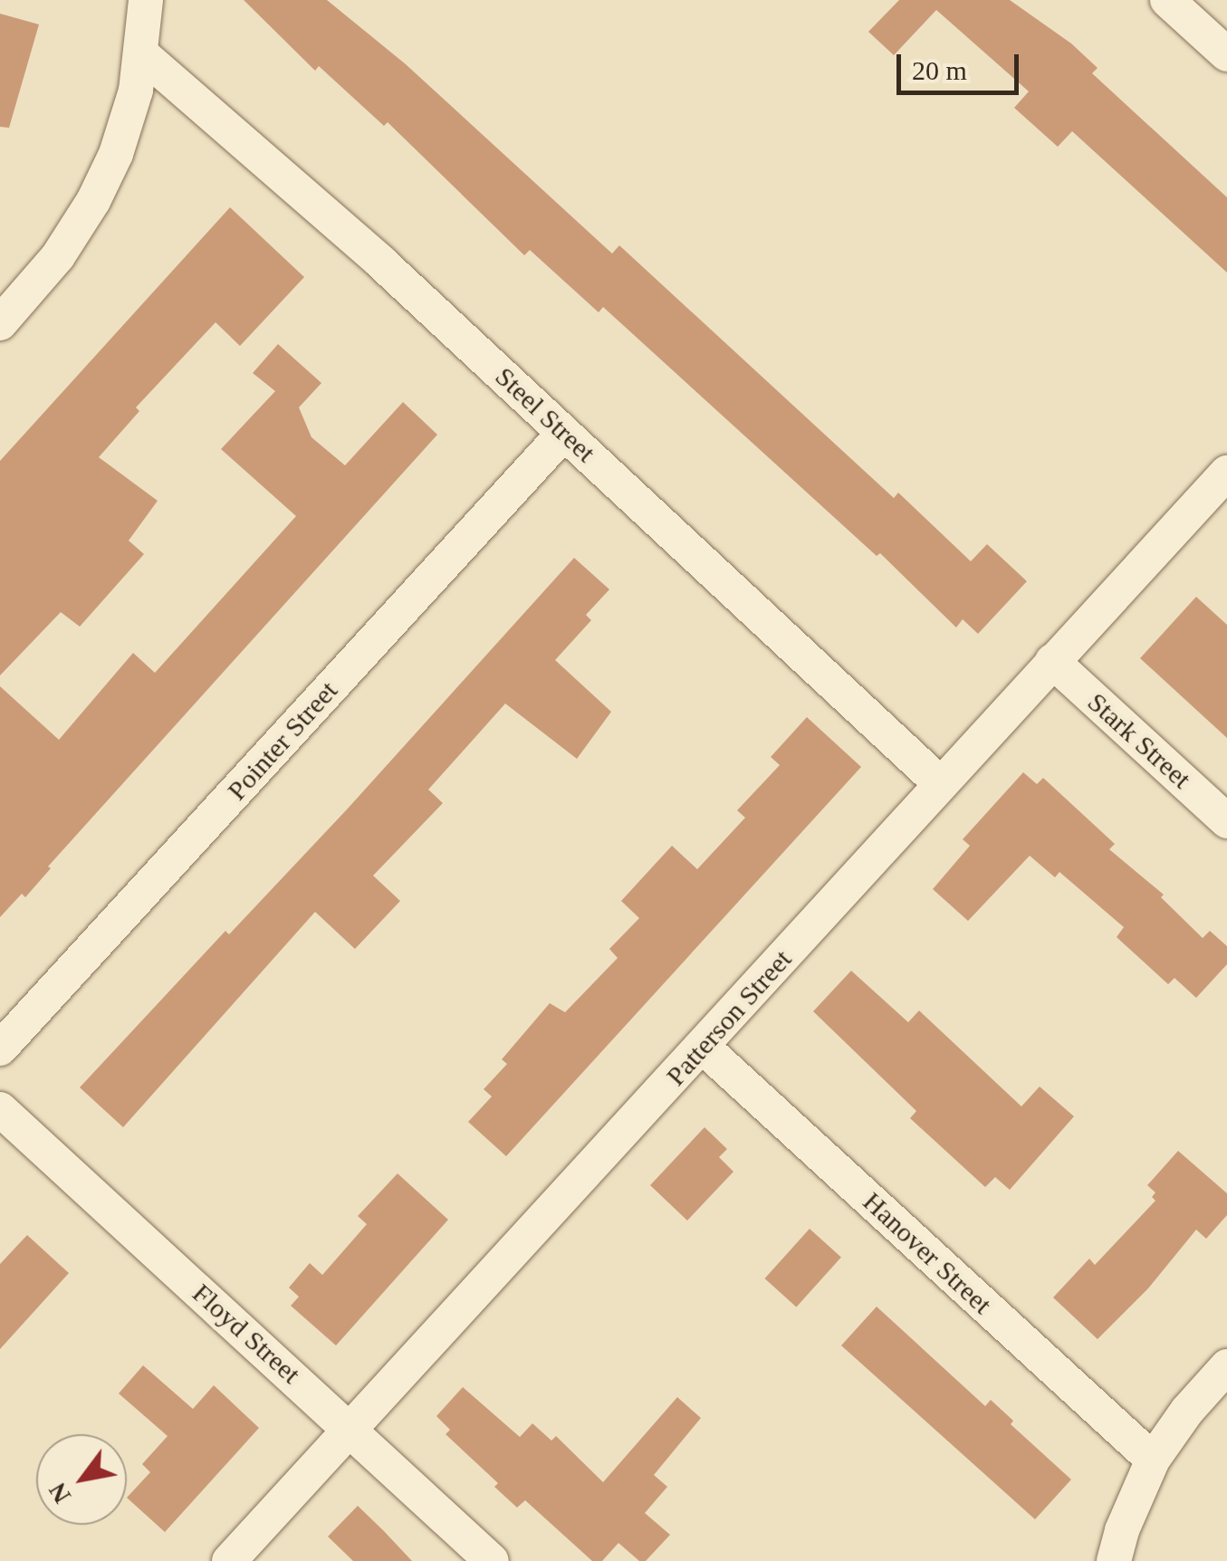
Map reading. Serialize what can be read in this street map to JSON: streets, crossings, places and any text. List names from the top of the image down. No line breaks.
{"streets":{"street":["Steel Street","Pointer Street","Stark Street","Patterson Street","Hanover Street","Floyd Street"]},"crossings":[["Steel Street","Pointer Street"],["Steel Street","Patterson Street"],["Stark Street","Patterson Street"],["Patterson Street","Hanover Street"],["Patterson Street","Floyd Street"]],"scale_bar":"20 m","north":"bottom left"}
